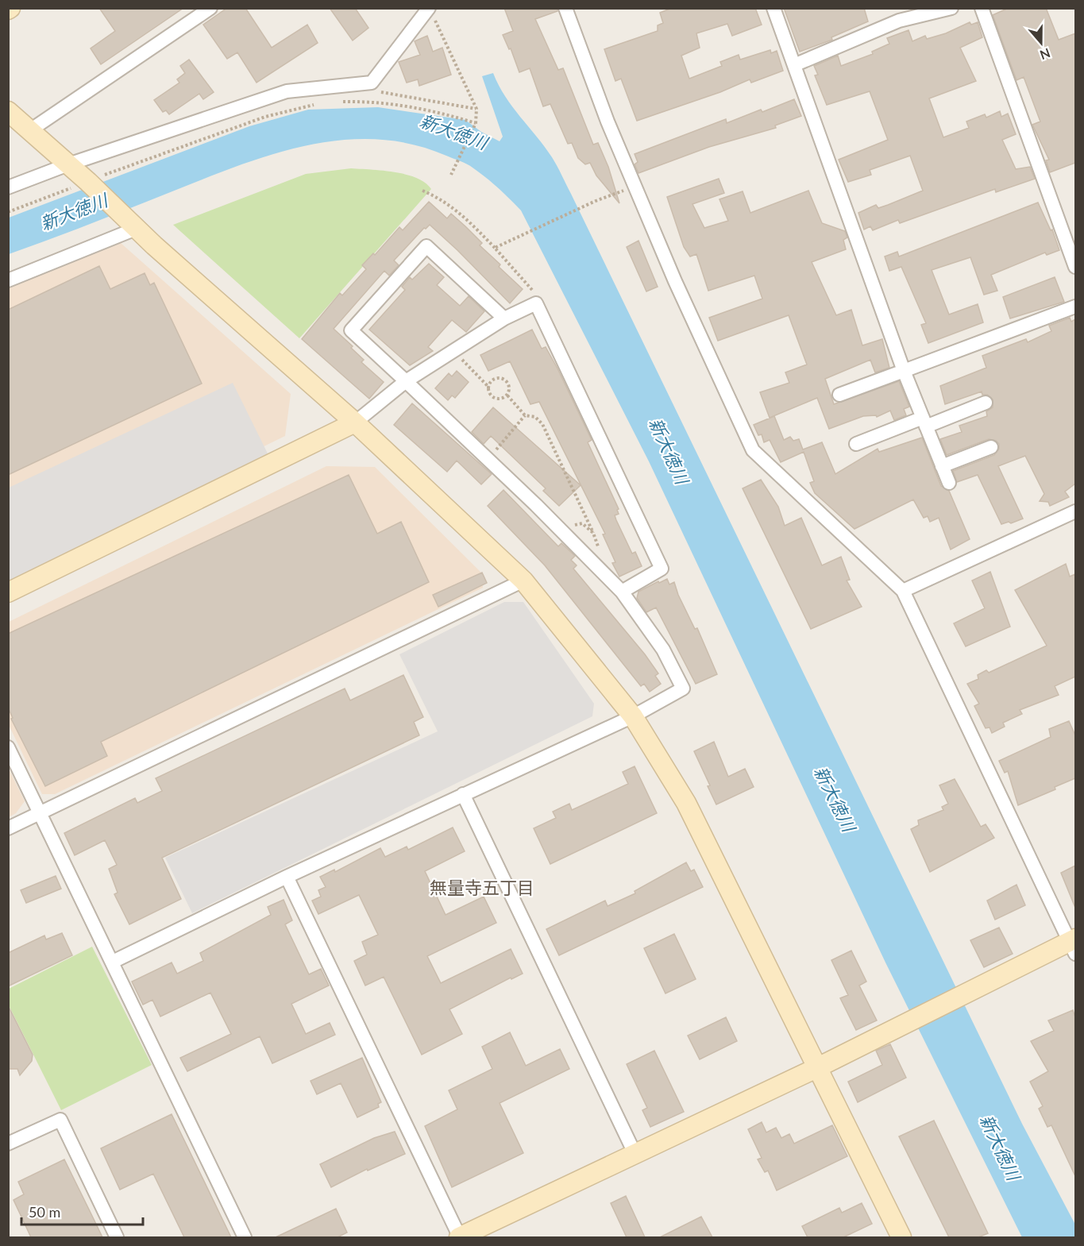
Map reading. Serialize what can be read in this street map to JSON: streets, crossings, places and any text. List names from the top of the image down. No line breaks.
{"districts":["無量寺五丁目"],"water":["新大徳川"],"scale_bar":"50 m","north":"bottom"}
